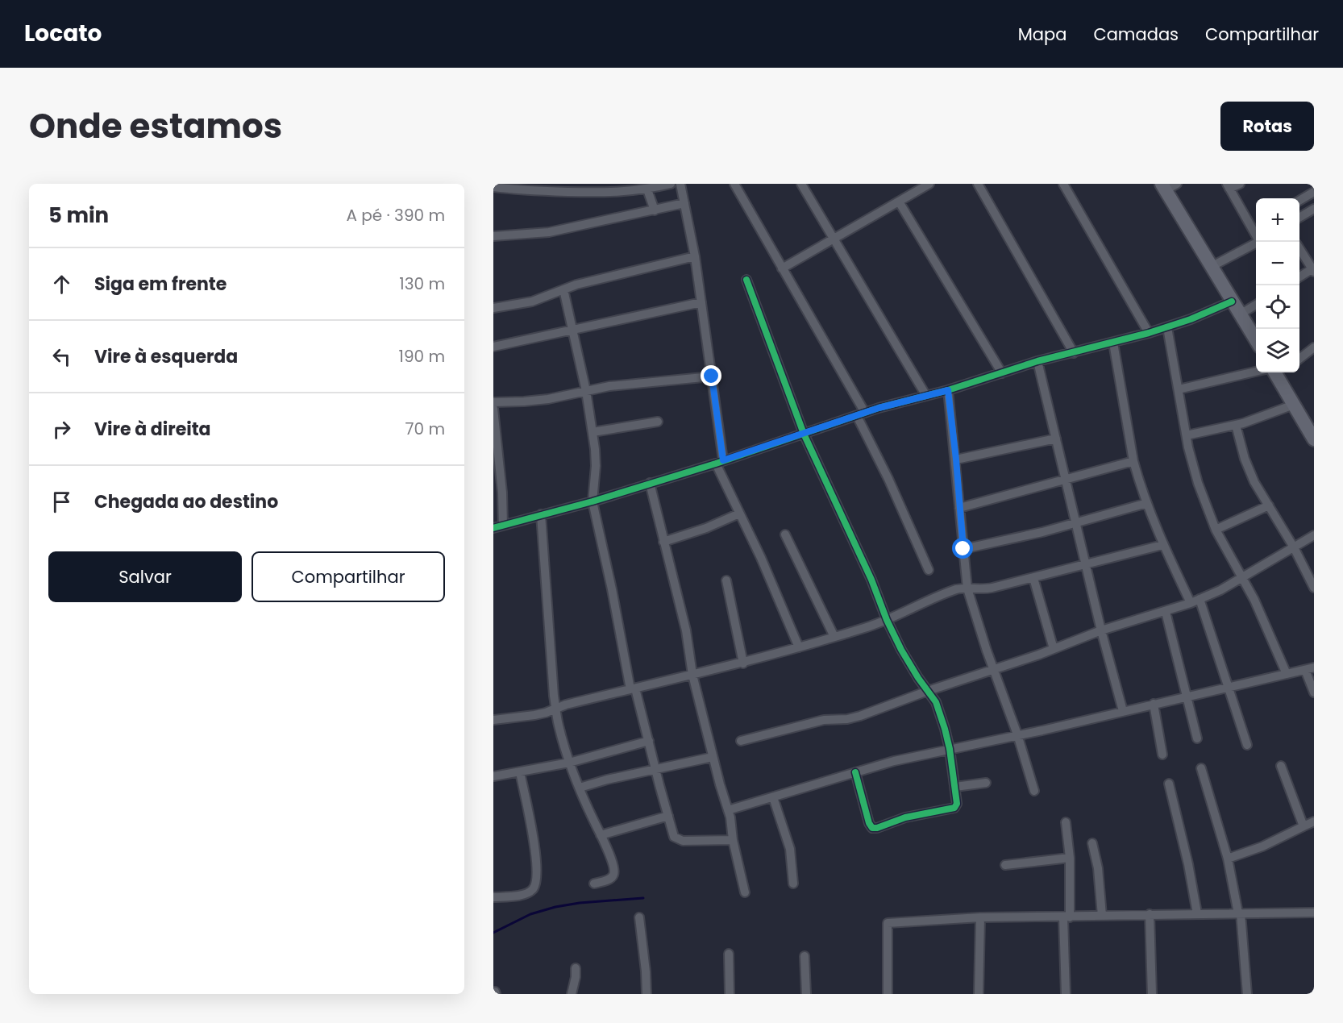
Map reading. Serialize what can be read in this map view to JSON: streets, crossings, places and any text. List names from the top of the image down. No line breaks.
{"page":{"header":"Locato","nav":["Mapa","Camadas","Compartilhar"],"title":"Onde estamos","buttons":["Rotas",["Salvar","Compartilhar"]],"heading":["5 min","A pé · 390 m"],"map_buttons":["+","−"],"list":[["Siga em frente","130 m"],["Vire à esquerda","190 m"],["Vire à direita","70 m"],"Chegada ao destino"]}}
